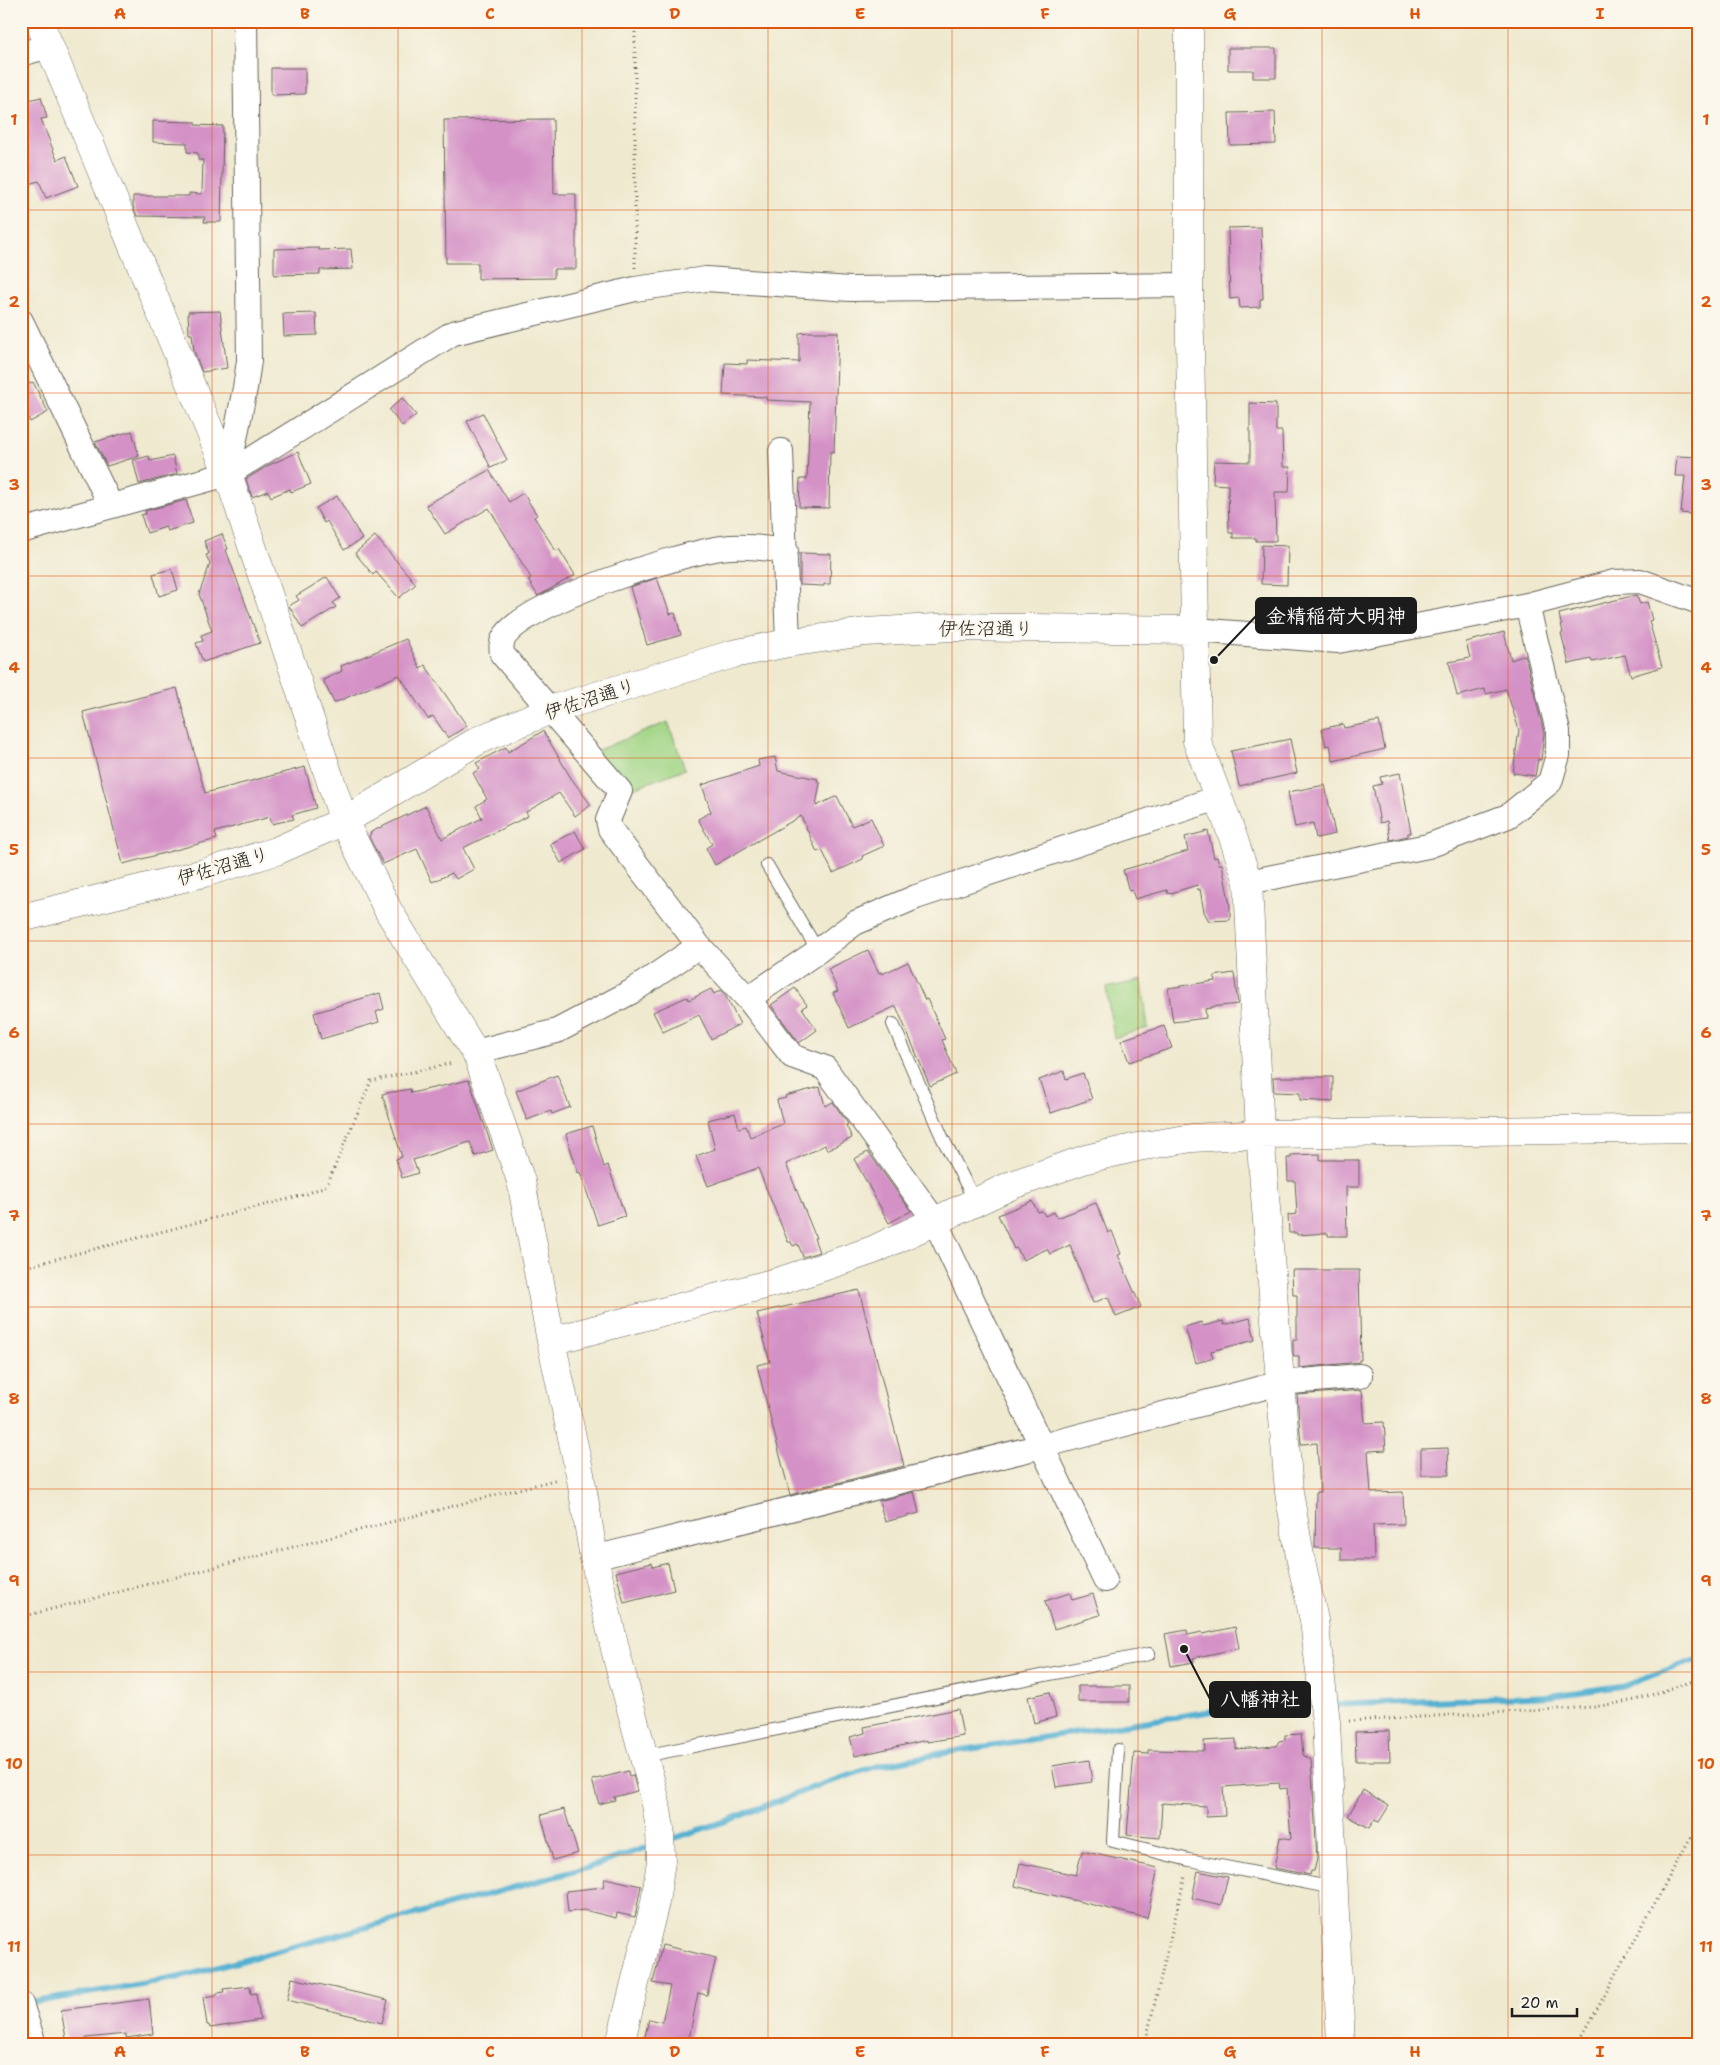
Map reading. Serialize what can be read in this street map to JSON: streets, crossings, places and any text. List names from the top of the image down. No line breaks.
{"streets":{"street":["伊佐沼通り"]},"places":["金精稲荷大明神","八幡神社"],"scale_bar":"20 m","grid":{"columns":["A","B","C","D","E","F","G","H","I"],"rows":["1","2","3","4","5","6","7","8","9","10","11"]}}
